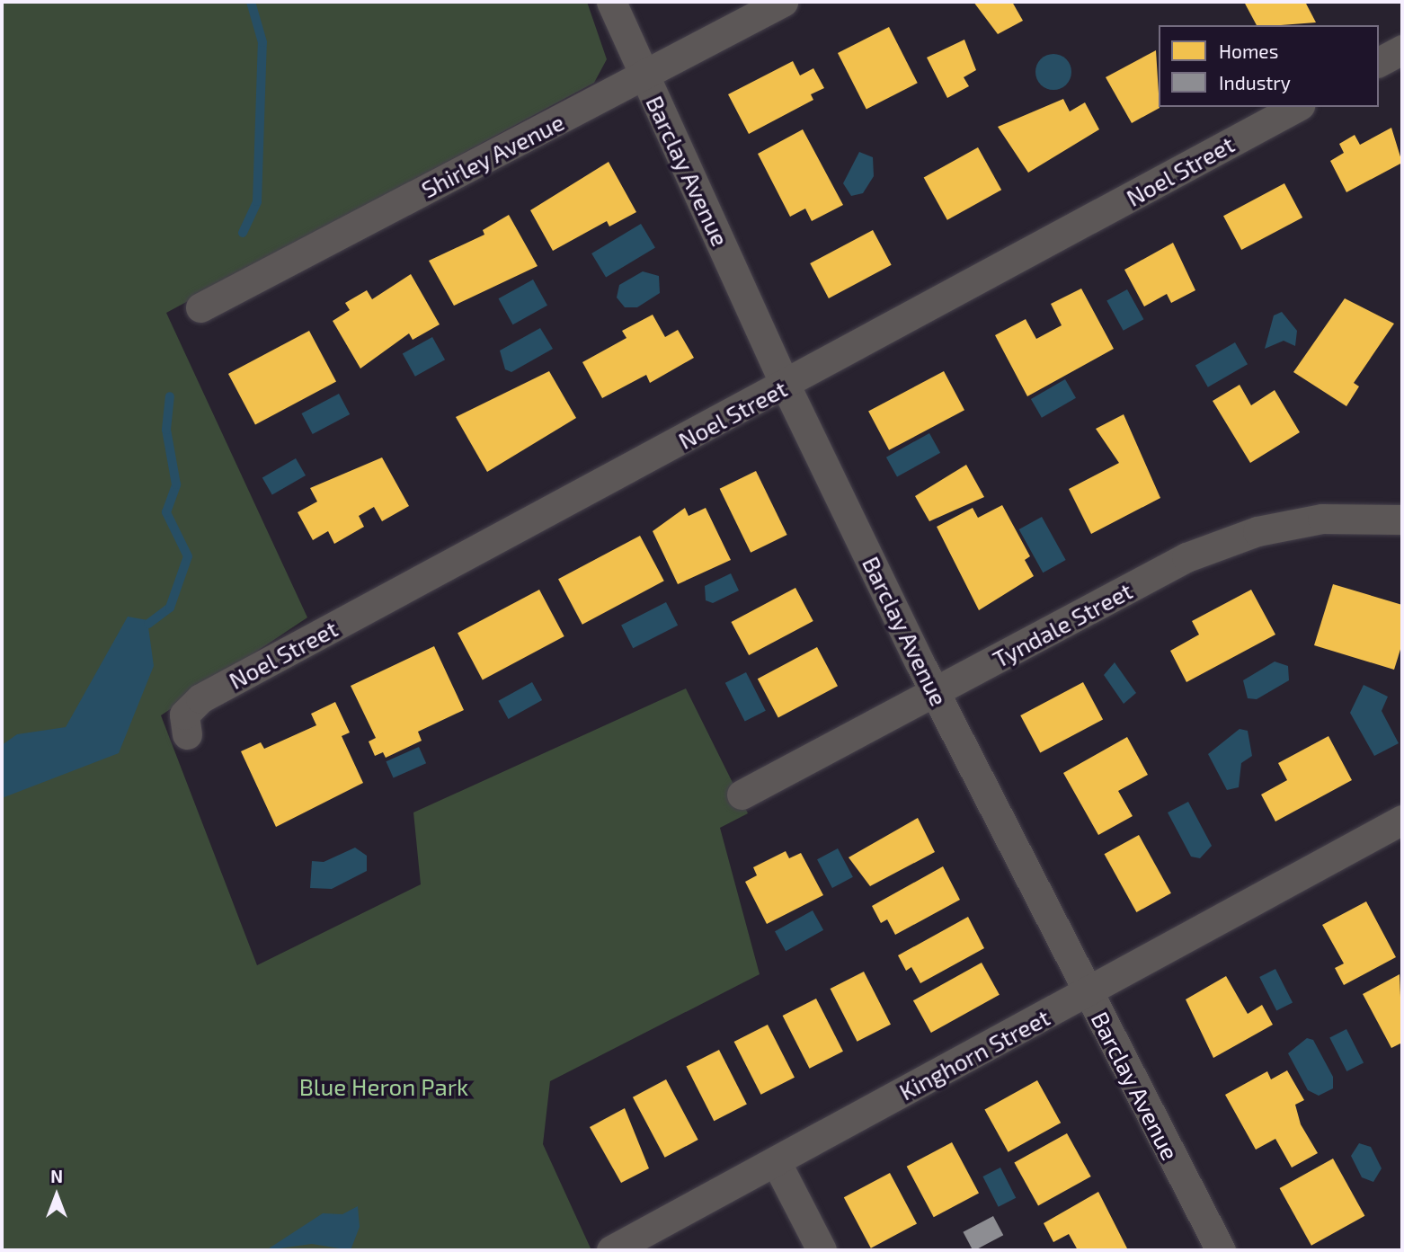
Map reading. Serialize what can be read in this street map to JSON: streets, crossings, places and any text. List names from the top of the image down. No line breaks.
{"streets":{"street":["Shirley Avenue","Barclay Avenue","Noel Street","Tyndale Street","Kinghorn Street"]},"crossings":[["Shirley Avenue","Barclay Avenue"],["Barclay Avenue","Noel Street"],["Barclay Avenue","Tyndale Street"],["Barclay Avenue","Kinghorn Street"]],"parks":["Blue Heron Park"],"legend":["Homes","Industry"],"north":"top"}
